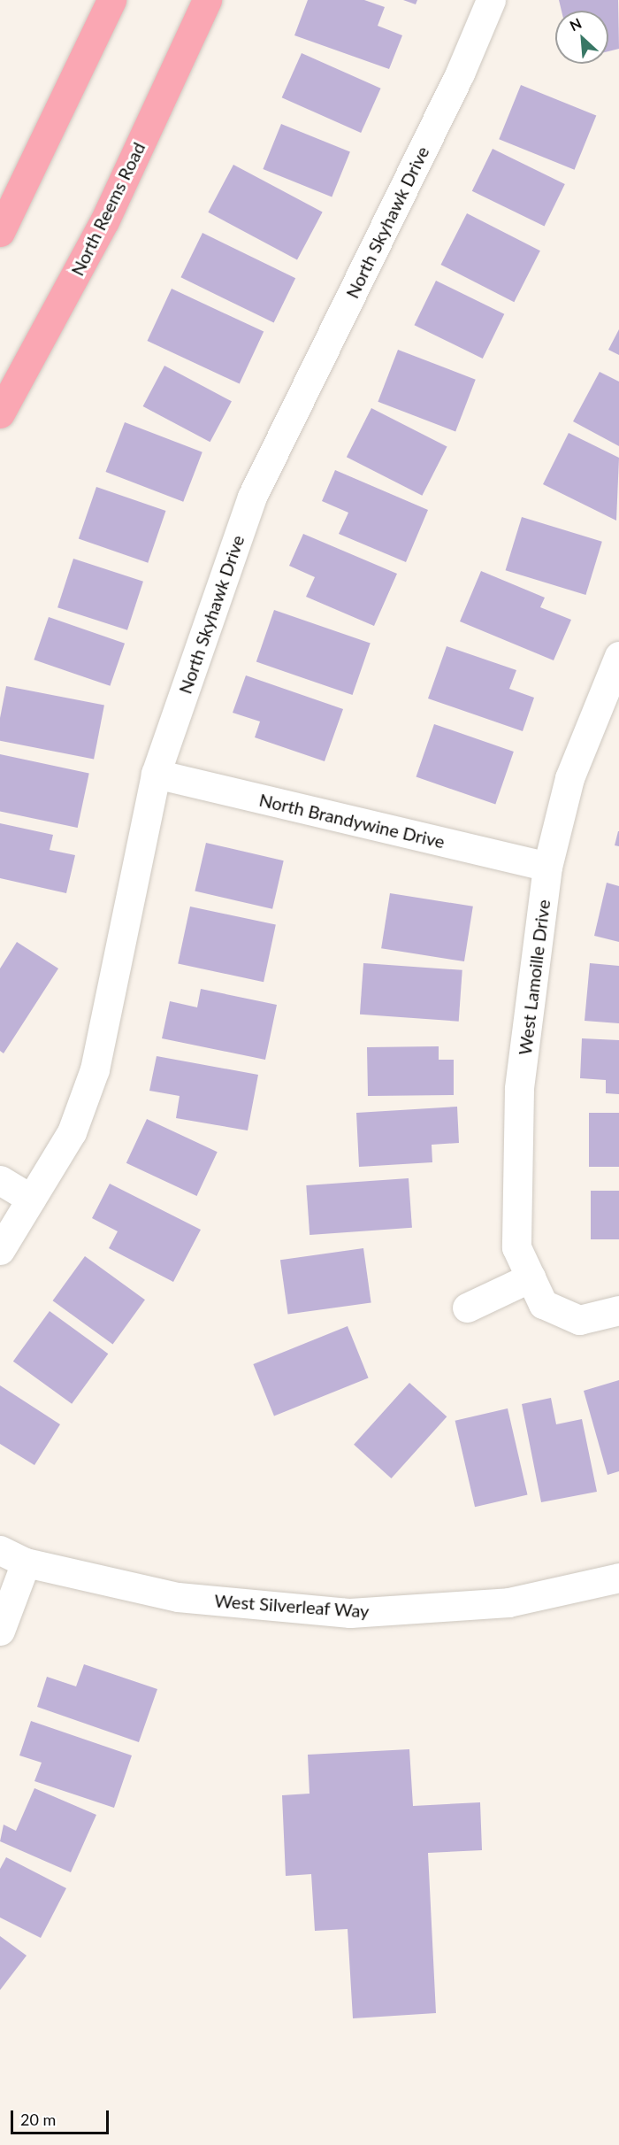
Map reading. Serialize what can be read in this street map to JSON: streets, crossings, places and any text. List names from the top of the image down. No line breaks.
{"streets":{"main road":["North Reems Road"],"street":["North Skyhawk Drive","North Brandywine Drive","West Lamoille Drive","West Silverleaf Way"]},"crossings":[["North Skyhawk Drive","North Brandywine Drive"],["North Brandywine Drive","West Lamoille Drive"]],"scale_bar":"20 m","north":"top left"}
